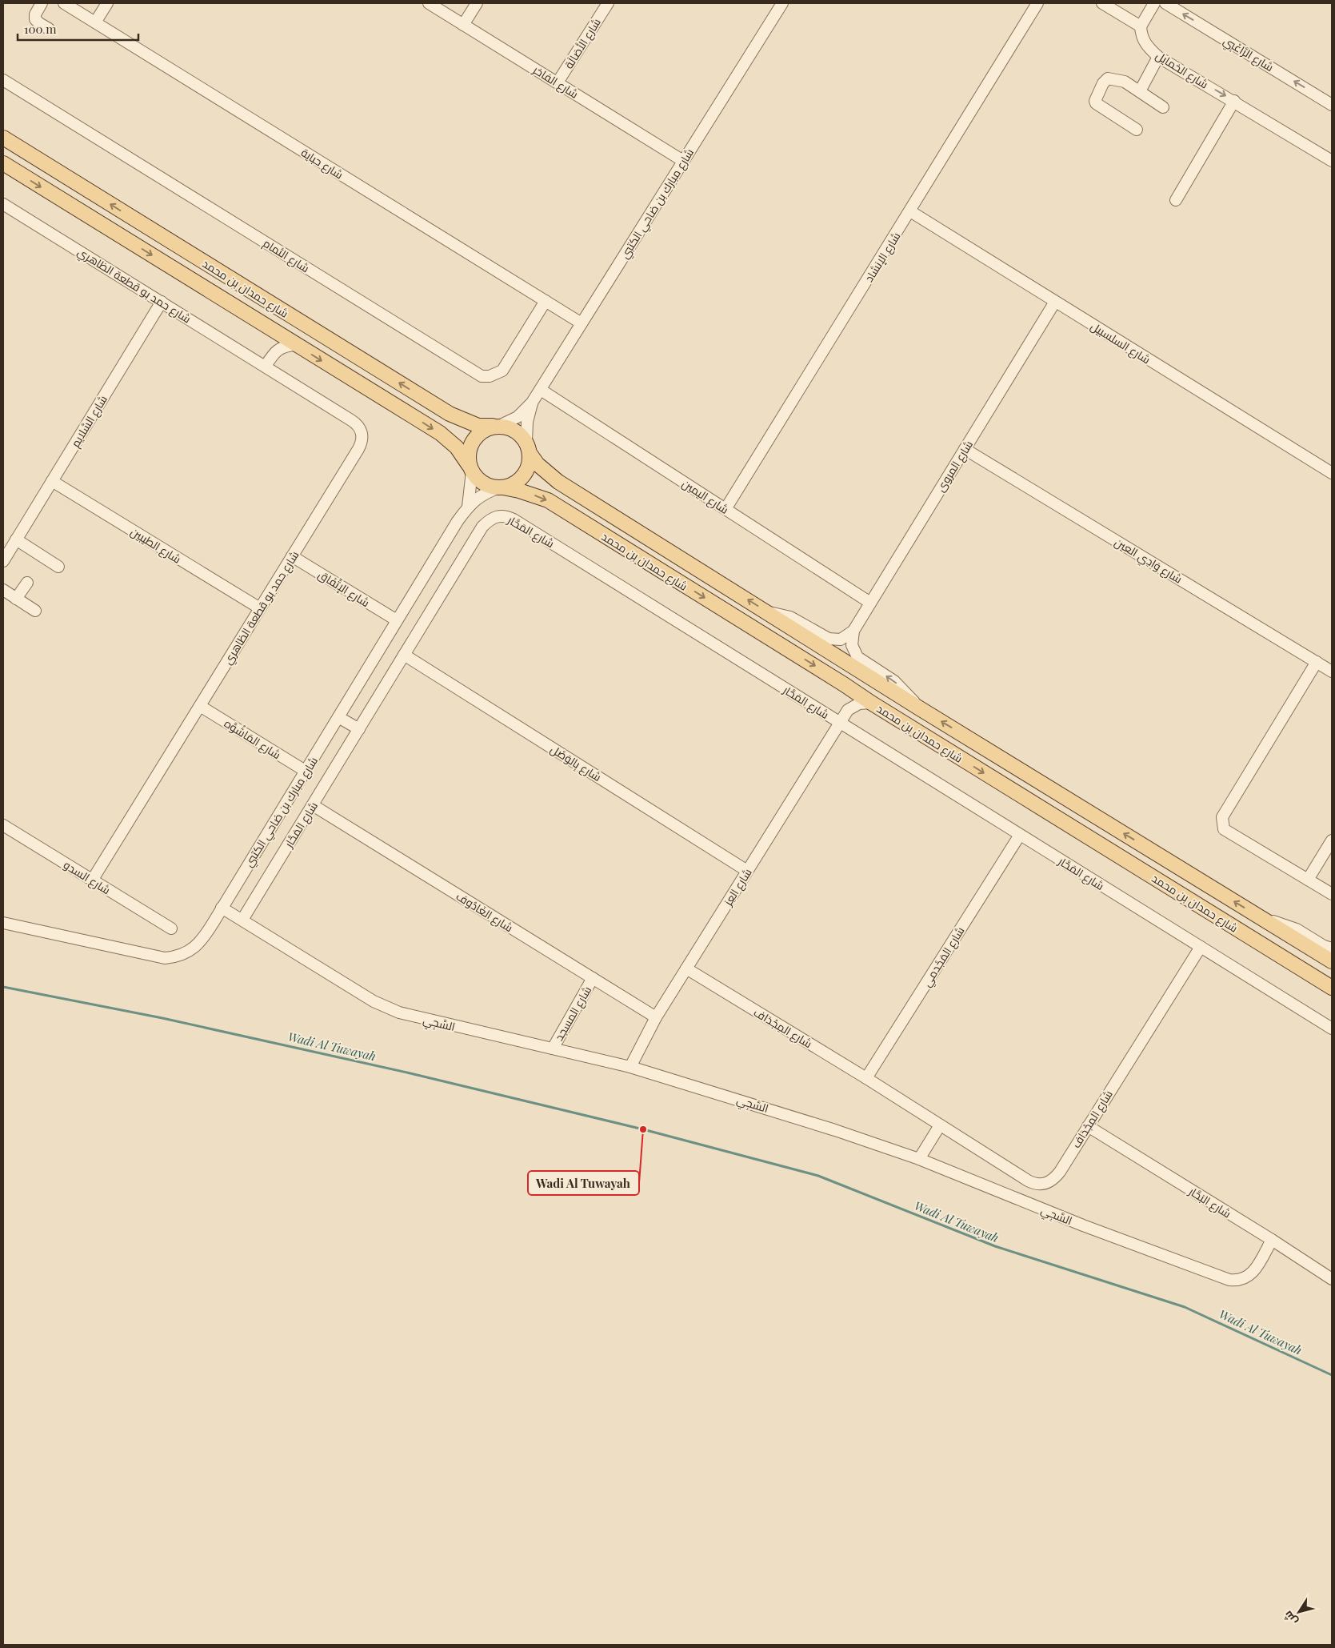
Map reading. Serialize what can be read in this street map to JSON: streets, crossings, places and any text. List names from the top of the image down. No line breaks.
{"streets":{"main road":["شارع حمدان بن محمد"],"street":["شارع الأَصَالَة","شارع الرَّاعْبِي","شارع الخمايل","شارع الفاخر","شارع حباية","شارع مبارك بن ضاحي الكتبي","شارع الثمام","شارع الإنشاد","شارع حمد بو قطعة الظاهري","شارع السلسبيل","شارع السَّلايم","شارع المروى","شارع اليمين","شارع المَحَّار","شارع الطيبين","شارع وَادِي العين","شارع الإتِّفَاق","شارع المَاشُوَّه","شارع بِالوَصْل","شارع السدو","شارع العِز","شارع الغَادُوف","شارع المَجْدمي","شارع المسجد","السَّجِي","شارع المِجْدَاف","شارع البَحَّار"]},"crossings":[["شارع الأَصَالَة","شارع الفاخر"],["شارع الفاخر","شارع مبارك بن ضاحي الكتبي"],["شارع حباية","شارع مبارك بن ضاحي الكتبي"],["شارع حباية","شارع الثمام"],["شارع مبارك بن ضاحي الكتبي","شارع حمدان بن محمد"],["شارع مبارك بن ضاحي الكتبي","شارع اليمين"],["شارع مبارك بن ضاحي الكتبي","شارع الإتِّفَاق"],["شارع مبارك بن ضاحي الكتبي","شارع المَاشُوَّه"],["شارع مبارك بن ضاحي الكتبي","السَّجِي"],["شارع الإنشاد","شارع السلسبيل"],["شارع الإنشاد","شارع اليمين"],["شارع حمد بو قطعة الظاهري","شارع السَّلايم"],["شارع حمد بو قطعة الظاهري","شارع الطيبين"],["شارع حمد بو قطعة الظاهري","شارع الإتِّفَاق"],["شارع حمد بو قطعة الظاهري","شارع المَاشُوَّه"],["شارع حمد بو قطعة الظاهري","شارع السدو"],["شارع السلسبيل","شارع المروى"],["شارع السَّلايم","شارع الطيبين"],["شارع المروى","شارع اليمين"],["شارع المروى","شارع وَادِي العين"],["شارع المَحَّار","شارع بِالوَصْل"],["شارع المَحَّار","شارع العِز"],["شارع المَحَّار","شارع الغَادُوف"],["شارع المَحَّار","شارع المَجْدمي"],["شارع المَحَّار","السَّجِي"],["شارع المَحَّار","شارع المِجْدَاف"],["شارع بِالوَصْل","شارع العِز"],["شارع العِز","شارع الغَادُوف"],["شارع العِز","السَّجِي"],["شارع العِز","شارع المِجْدَاف"],["شارع الغَادُوف","شارع المسجد"],["شارع المَجْدمي","شارع المِجْدَاف"],["شارع المسجد","السَّجِي"],["السَّجِي","شارع البَحَّار"],["شارع المِجْدَاف","شارع البَحَّار"]],"one_way":["شارع الرَّاعْبِي"],"water":["Wadi Al Tuwayah"],"places":["Wadi Al Tuwayah"],"scale_bar":"100 m","north":"bottom left"}
